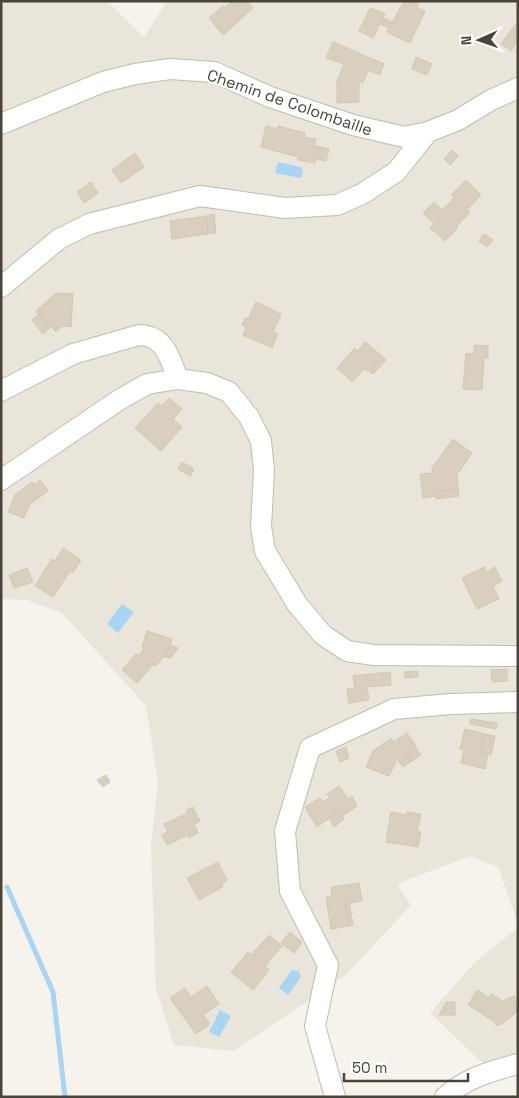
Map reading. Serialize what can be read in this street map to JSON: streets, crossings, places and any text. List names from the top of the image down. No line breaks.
{"streets":{"street":["Chemin de Colombaille"]},"scale_bar":"50 m","north":"left"}
